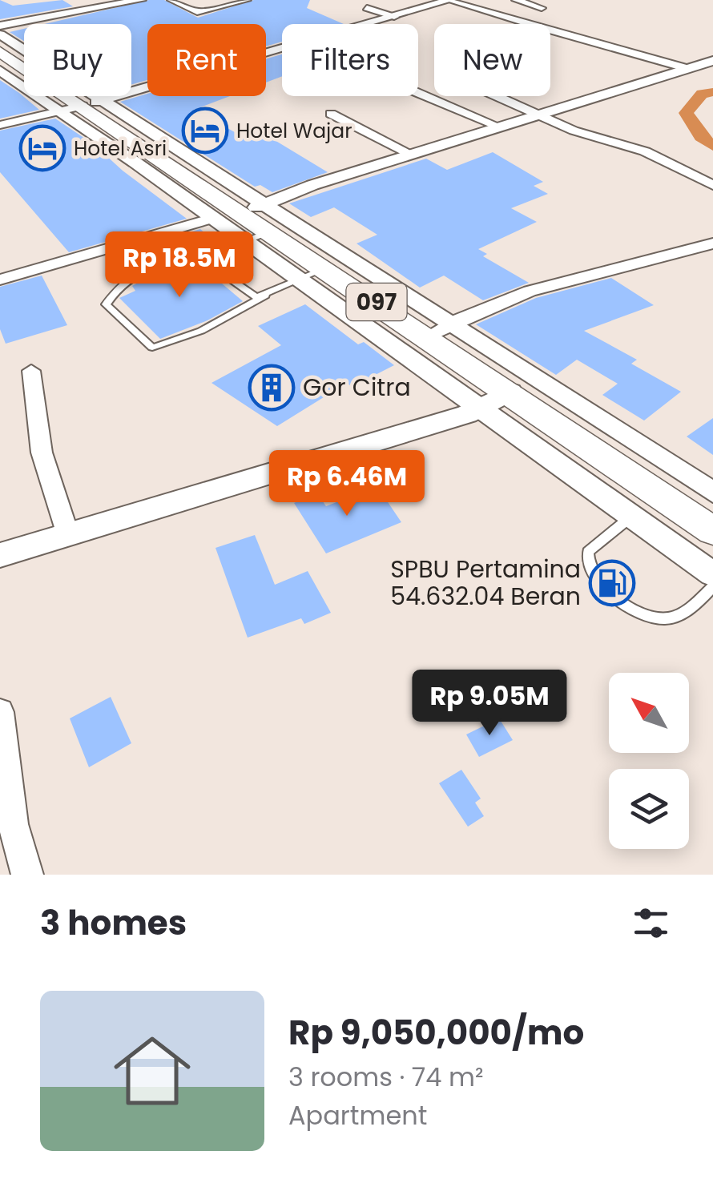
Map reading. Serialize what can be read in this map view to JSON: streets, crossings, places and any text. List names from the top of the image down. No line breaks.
{"streets":{"main road":["097"]},"places":{"hotel":["Hotel Wajar","Hotel Asri"],"building":["Gor Citra"],"fuel station":["SPBU Pertamina 54.632.04 Beran"]},"north":"top left","page":{"chip":["Buy","Rent","Filters","New"],"price":["Rp 18.5M","Rp 6.46M","Rp 9.05M"],"heading":"3 homes","list":[{"name":"Rp 9,050,000/mo","note":"3 rooms · 74 m² · Apartment"}]}}
